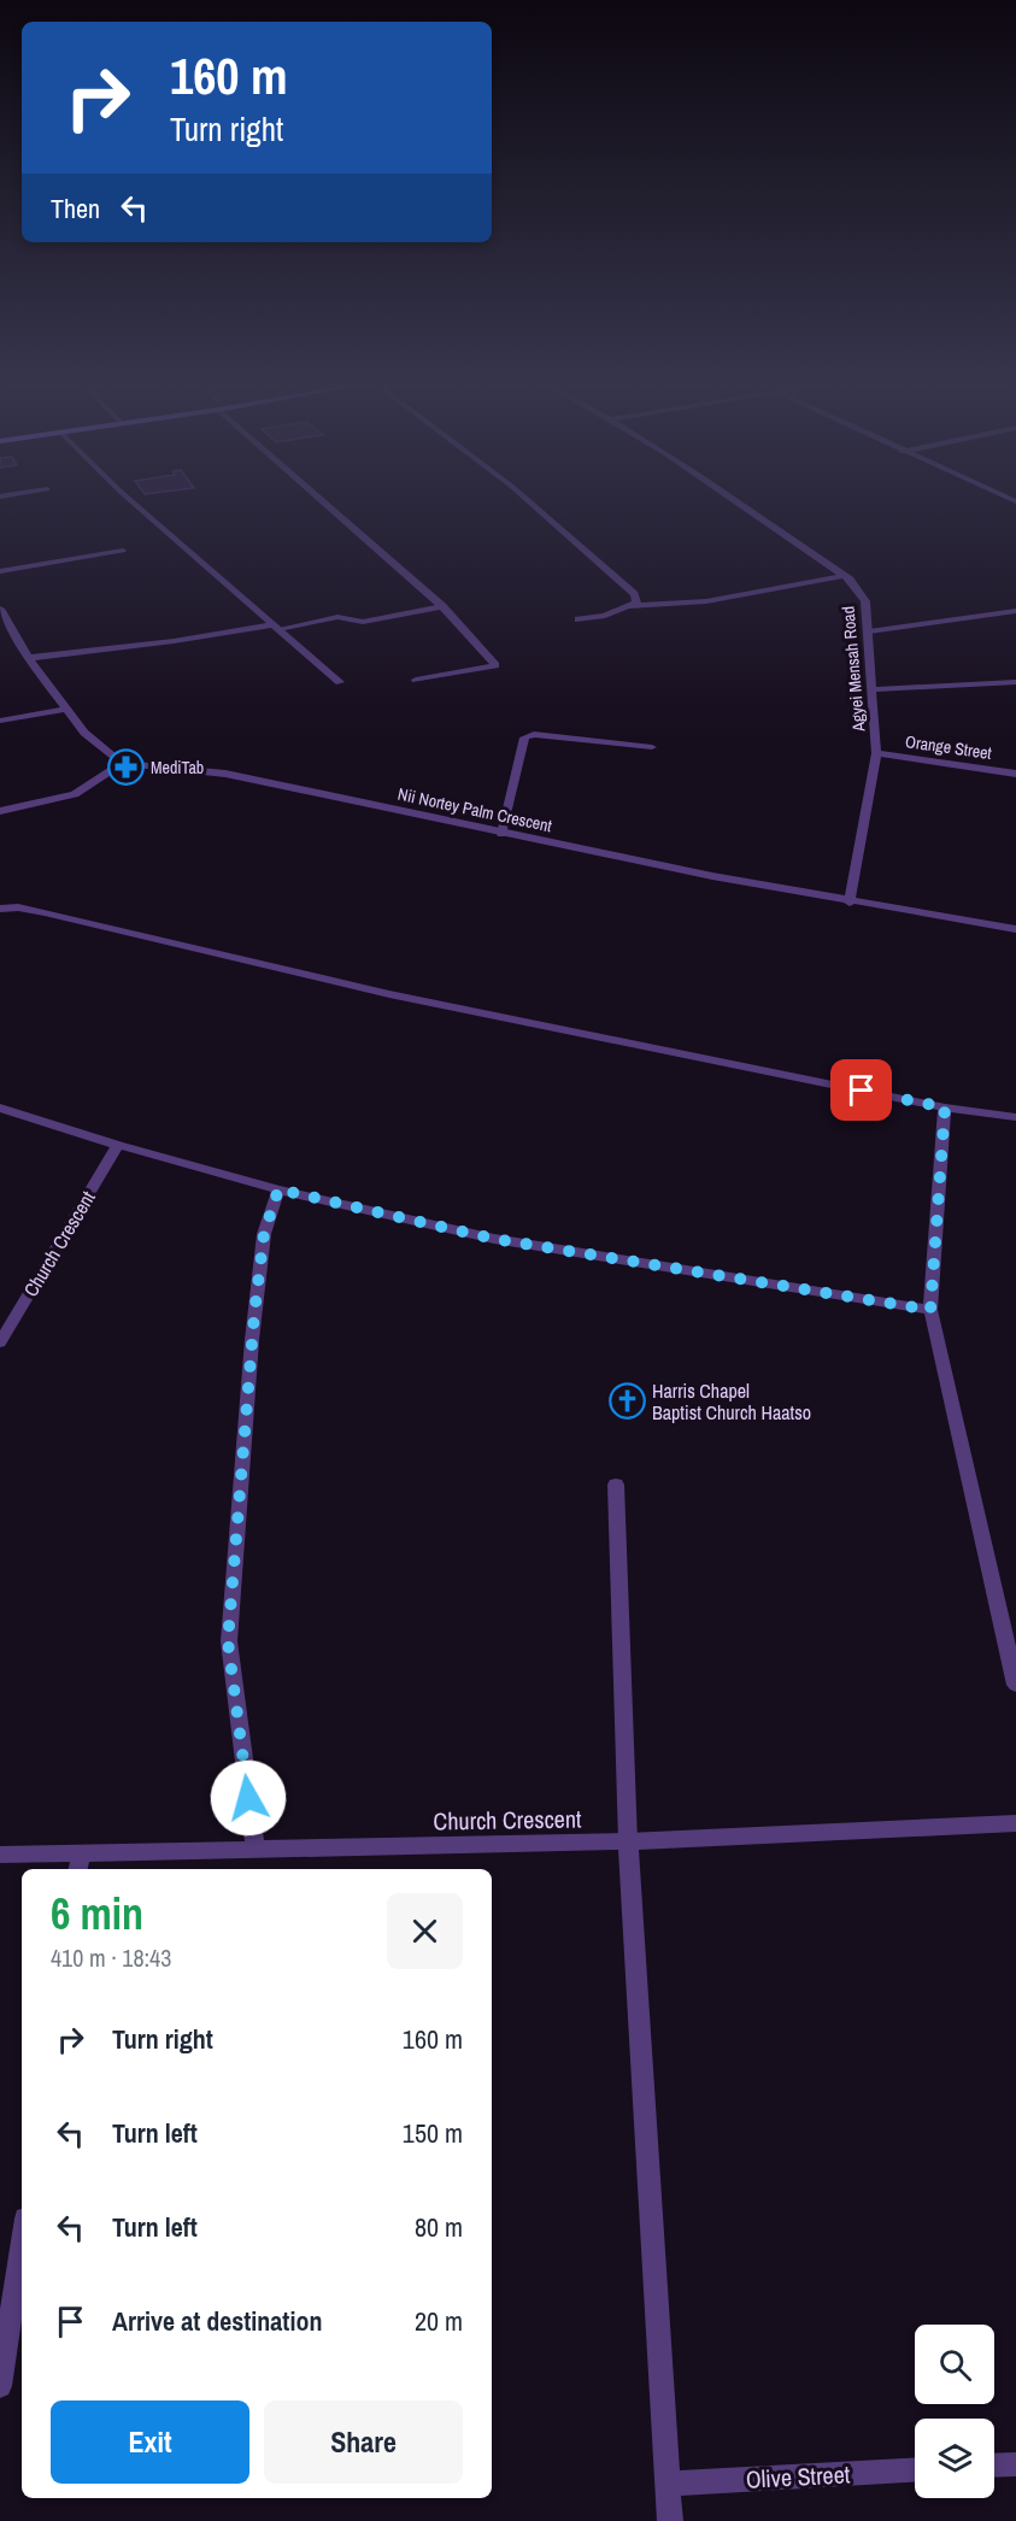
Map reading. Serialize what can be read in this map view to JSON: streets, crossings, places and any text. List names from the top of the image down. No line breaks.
{"streets":{"street":["Agyei Mensah Road","Orange Street","Nii Nortey Palm Crescent","Church Crescent","Olive Street"]},"crossings":[["Agyei Mensah Road","Orange Street"],["Agyei Mensah Road","Nii Nortey Palm Crescent"]],"places":{"pharmacy":["MediTab"],"church":["Harris Chapel Baptist Church Haatso"]},"page":{"turn":["160 m","Turn right"],"then":"Then","heading":["6 min","410 m · 18:43"],"list":[{"name":"Turn right","value":"160 m"},{"name":"Turn left","value":"150 m"},{"name":"Turn left","value":"80 m"},{"name":"Arrive at destination","value":"20 m"}],"buttons":["Exit","Share"]}}
